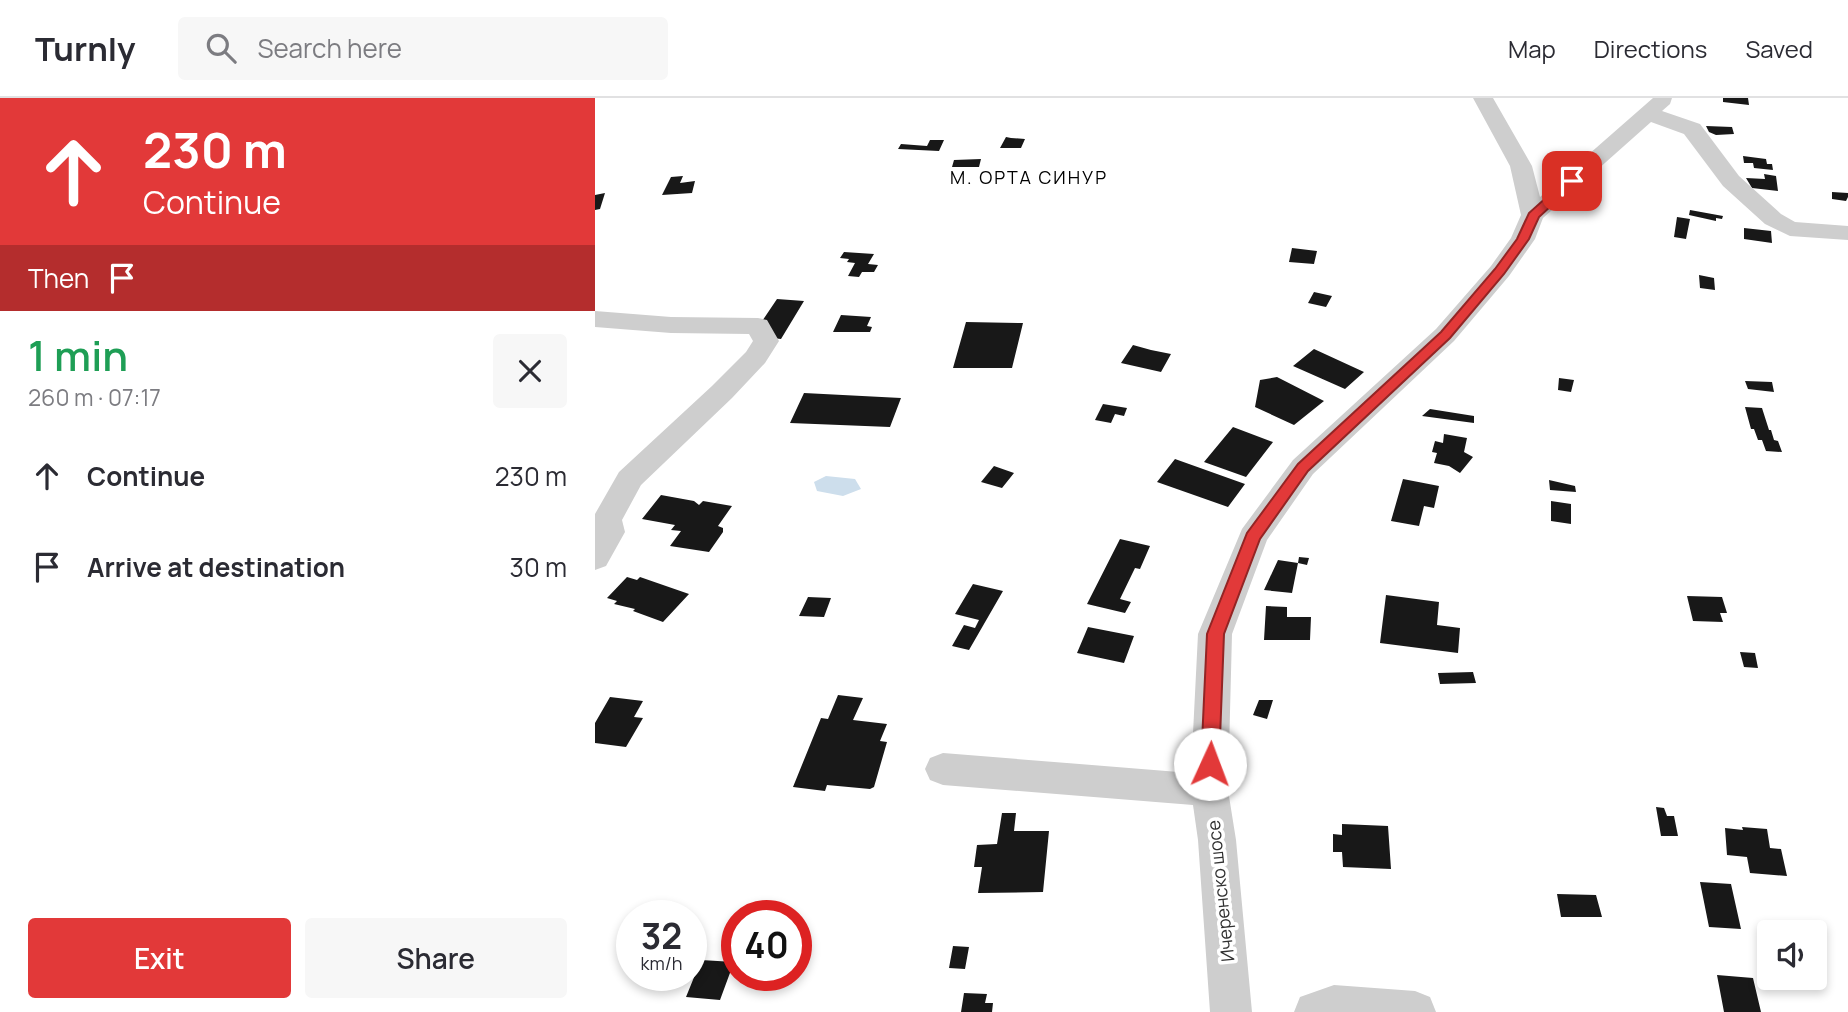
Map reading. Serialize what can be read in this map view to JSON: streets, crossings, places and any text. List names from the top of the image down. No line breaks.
{"streets":{"street":["Ичеренско шосе"]},"districts":["М. ОРТА СИНУР"],"page":{"header":"Turnly","search":"Search here","nav":["Map","Directions","Saved"],"turn":["230 m","Continue"],"then":"Then","heading":["1 min","260 m · 07:17"],"list":[{"name":"Continue","value":"230 m"},{"name":"Arrive at destination","value":"30 m"}],"speed":"32 km/h","limit":"40","buttons":["Exit","Share"]}}
